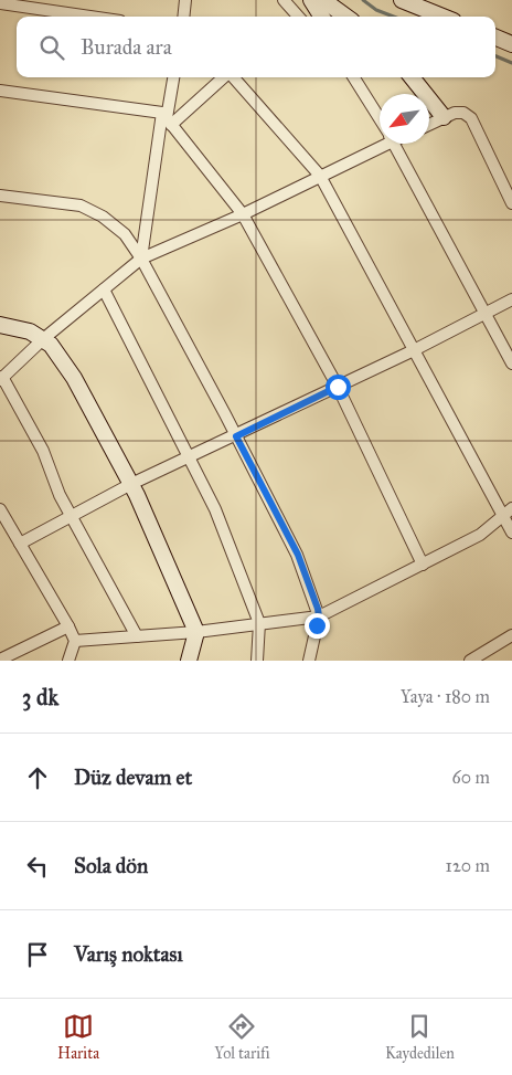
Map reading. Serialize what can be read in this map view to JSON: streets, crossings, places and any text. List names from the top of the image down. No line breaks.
{"north":"bottom left","page":{"search":"Burada ara","heading":["3 dk","Yaya · 180 m"],"list":[["Düz devam et","60 m"],["Sola dön","120 m"],"Varış noktası"],"nav":["Harita","Yol tarifi","Kaydedilen"]}}
